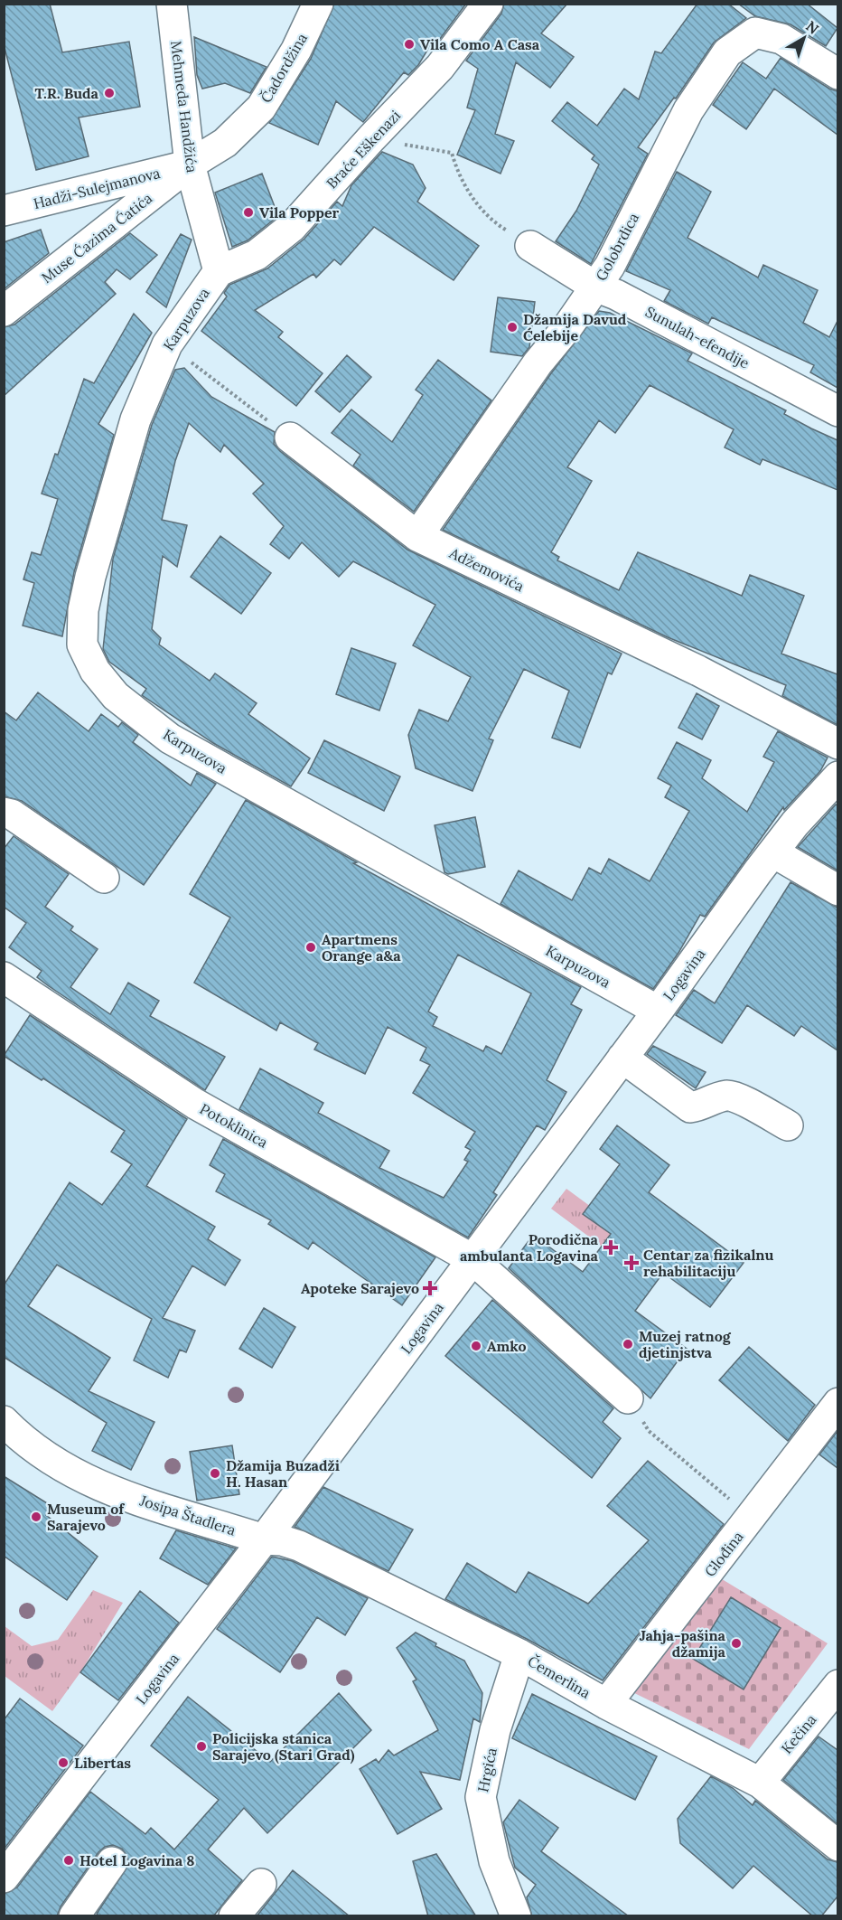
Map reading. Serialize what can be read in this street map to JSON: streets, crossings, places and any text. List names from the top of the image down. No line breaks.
{"streets":{"street":["Čadordžina","Mehmeda Handžića","Braće Eškenazi","Hadži-Sulejmanova","Muse Ćazima Ćatića","Golobrdica","Karpuzova","Sunulah-efendije","Adžemovića","Logavina","Potoklinica","Josipa Štadlera","Glođina","Čemerlina","Kečina","Hrgića"]},"crossings":[["Čadordžina","Mehmeda Handžića"],["Čadordžina","Hadži-Sulejmanova"],["Čadordžina","Muse Ćazima Ćatića"],["Mehmeda Handžića","Braće Eškenazi"],["Mehmeda Handžića","Hadži-Sulejmanova"],["Mehmeda Handžića","Muse Ćazima Ćatića"],["Mehmeda Handžića","Karpuzova"],["Braće Eškenazi","Karpuzova"],["Hadži-Sulejmanova","Muse Ćazima Ćatića"],["Golobrdica","Sunulah-efendije"],["Golobrdica","Adžemovića"],["Karpuzova","Logavina"],["Logavina","Potoklinica"],["Logavina","Josipa Štadlera"],["Logavina","Čemerlina"],["Josipa Štadlera","Čemerlina"],["Glođina","Čemerlina"],["Čemerlina","Kečina"],["Čemerlina","Hrgića"]],"places":{"other":["Vila Como A Casa","T.R. Buda","Vila Popper","Džamija Davud Ćelebije","Apartmens Orange a&a","Muzej ratnog djetinjstva","Amko","Džamija Buzadži H. Hasan","Museum of Sarajevo","Jahja-pašina džamija","Policijska stanica Sarajevo (Stari Grad)","Libertas","Hotel Logavina 8"],"health":["Porodična ambulanta Logavina","Centar za fizikalnu rehabilitaciju","Apoteke Sarajevo"]},"north":"top right"}
